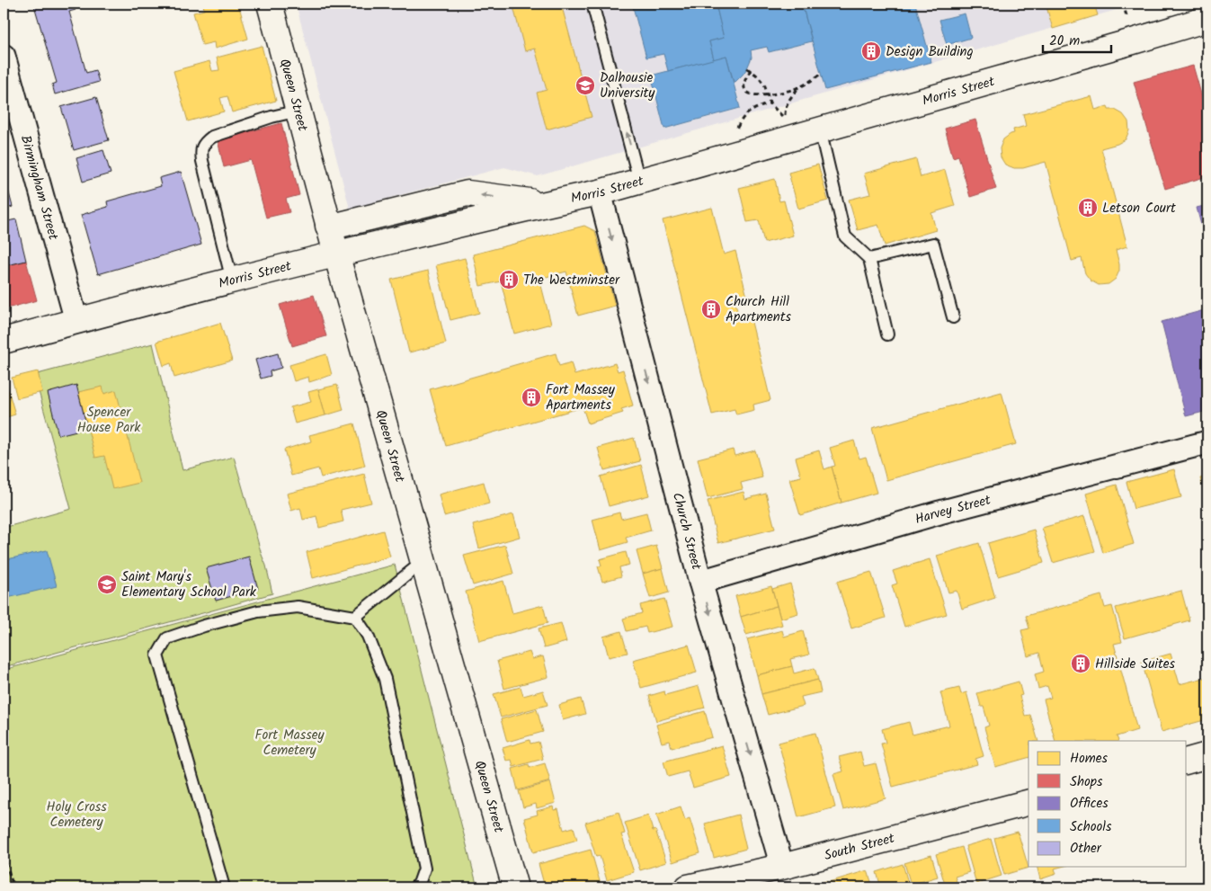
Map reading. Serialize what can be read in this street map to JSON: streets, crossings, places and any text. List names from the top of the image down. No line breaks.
{"streets":{"street":["Morris Street","Queen Street","Birmingham Street","Harvey Street","Church Street","South Street"]},"crossings":[["Morris Street","Queen Street"],["Morris Street","Birmingham Street"],["Morris Street","Church Street"],["Harvey Street","Church Street"],["Church Street","South Street"]],"one_way":["Church Street"],"parks":["Spencer House Park","Fort Massey Cemetery","Holy Cross Cemetery"],"places":{"building":["Design Building","Letson Court","The Westminster","Church Hill Apartments","Fort Massey Apartments","Hillside Suites"],"school or university":["Dalhousie University","Saint Mary's Elementary School Park"]},"legend":["Homes","Shops","Offices","Schools","Other"],"scale_bar":"20 m"}
